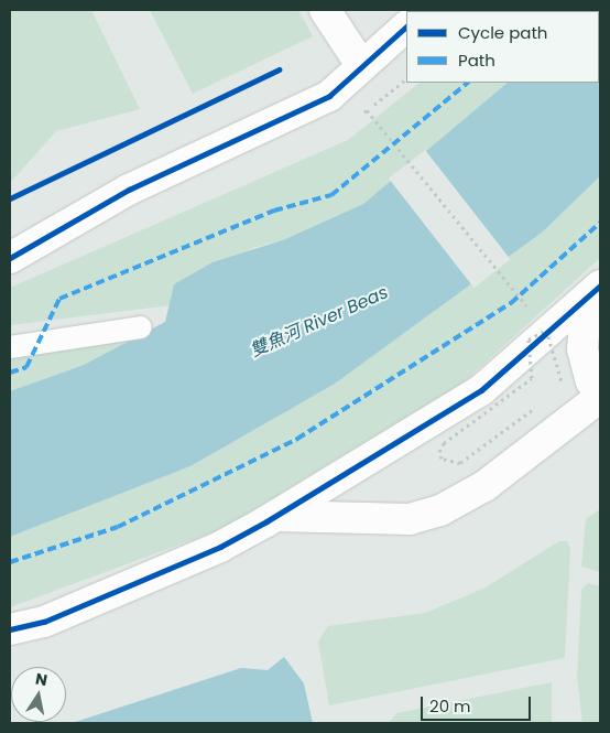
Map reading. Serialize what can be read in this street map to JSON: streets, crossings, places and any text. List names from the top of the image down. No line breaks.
{"water":["雙魚河 River Beas"],"legend":["Cycle path","Path"],"scale_bar":"20 m","north":"top"}
